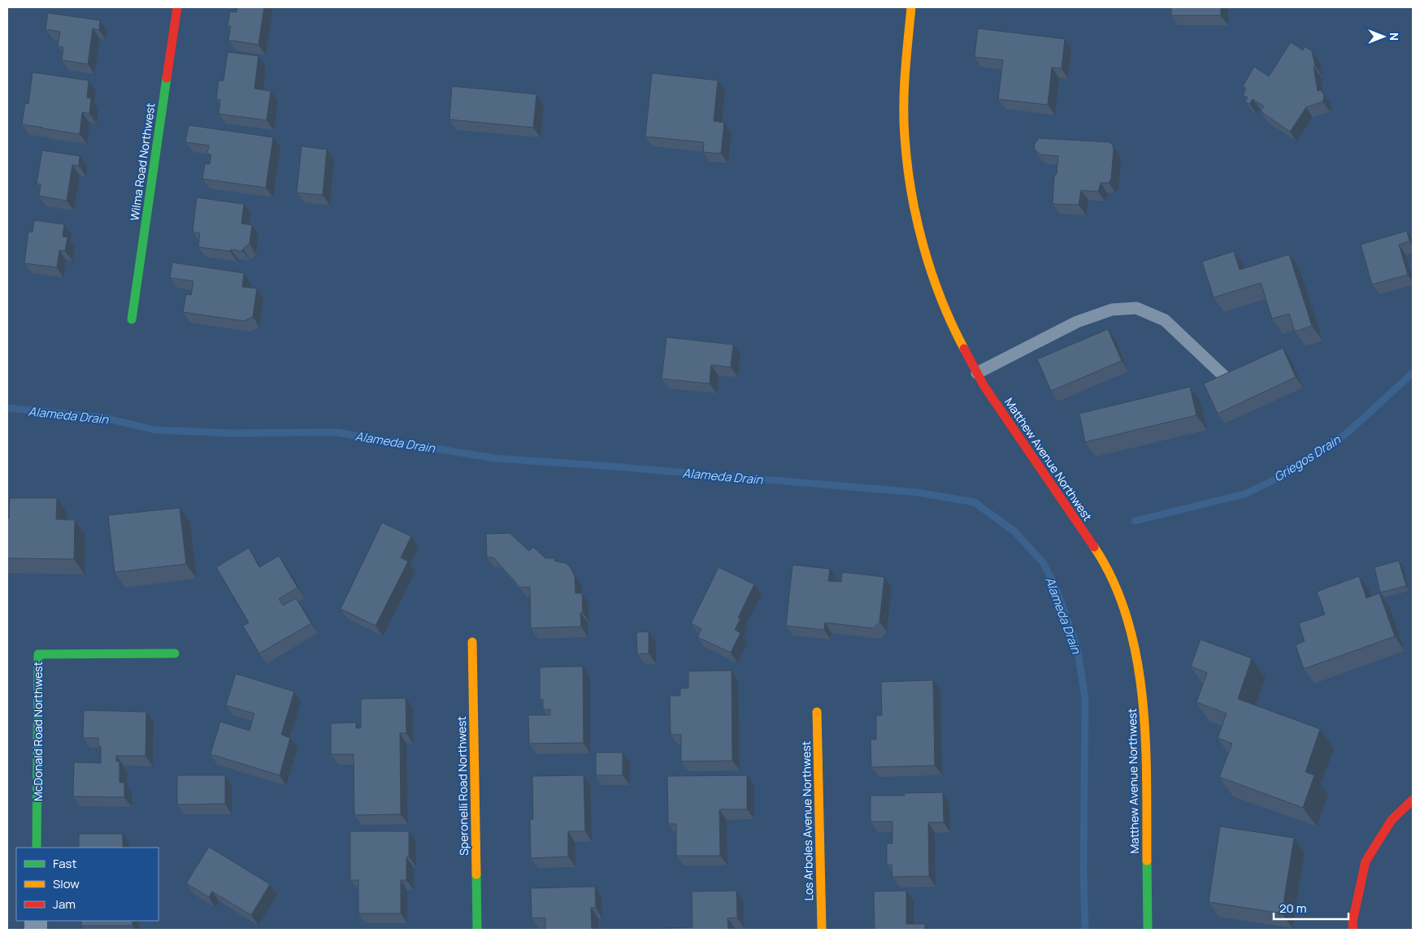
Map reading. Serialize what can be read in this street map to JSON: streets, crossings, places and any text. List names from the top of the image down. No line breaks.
{"streets":{"street":["Wilma Road Northwest","Matthew Avenue Northwest","McDonald Road Northwest","Speronelli Road Northwest","Los Arboles Avenue Northwest"]},"water":["Alameda Drain","Griegos Drain"],"legend":["Fast","Slow","Jam"],"scale_bar":"20 m","north":"right"}
